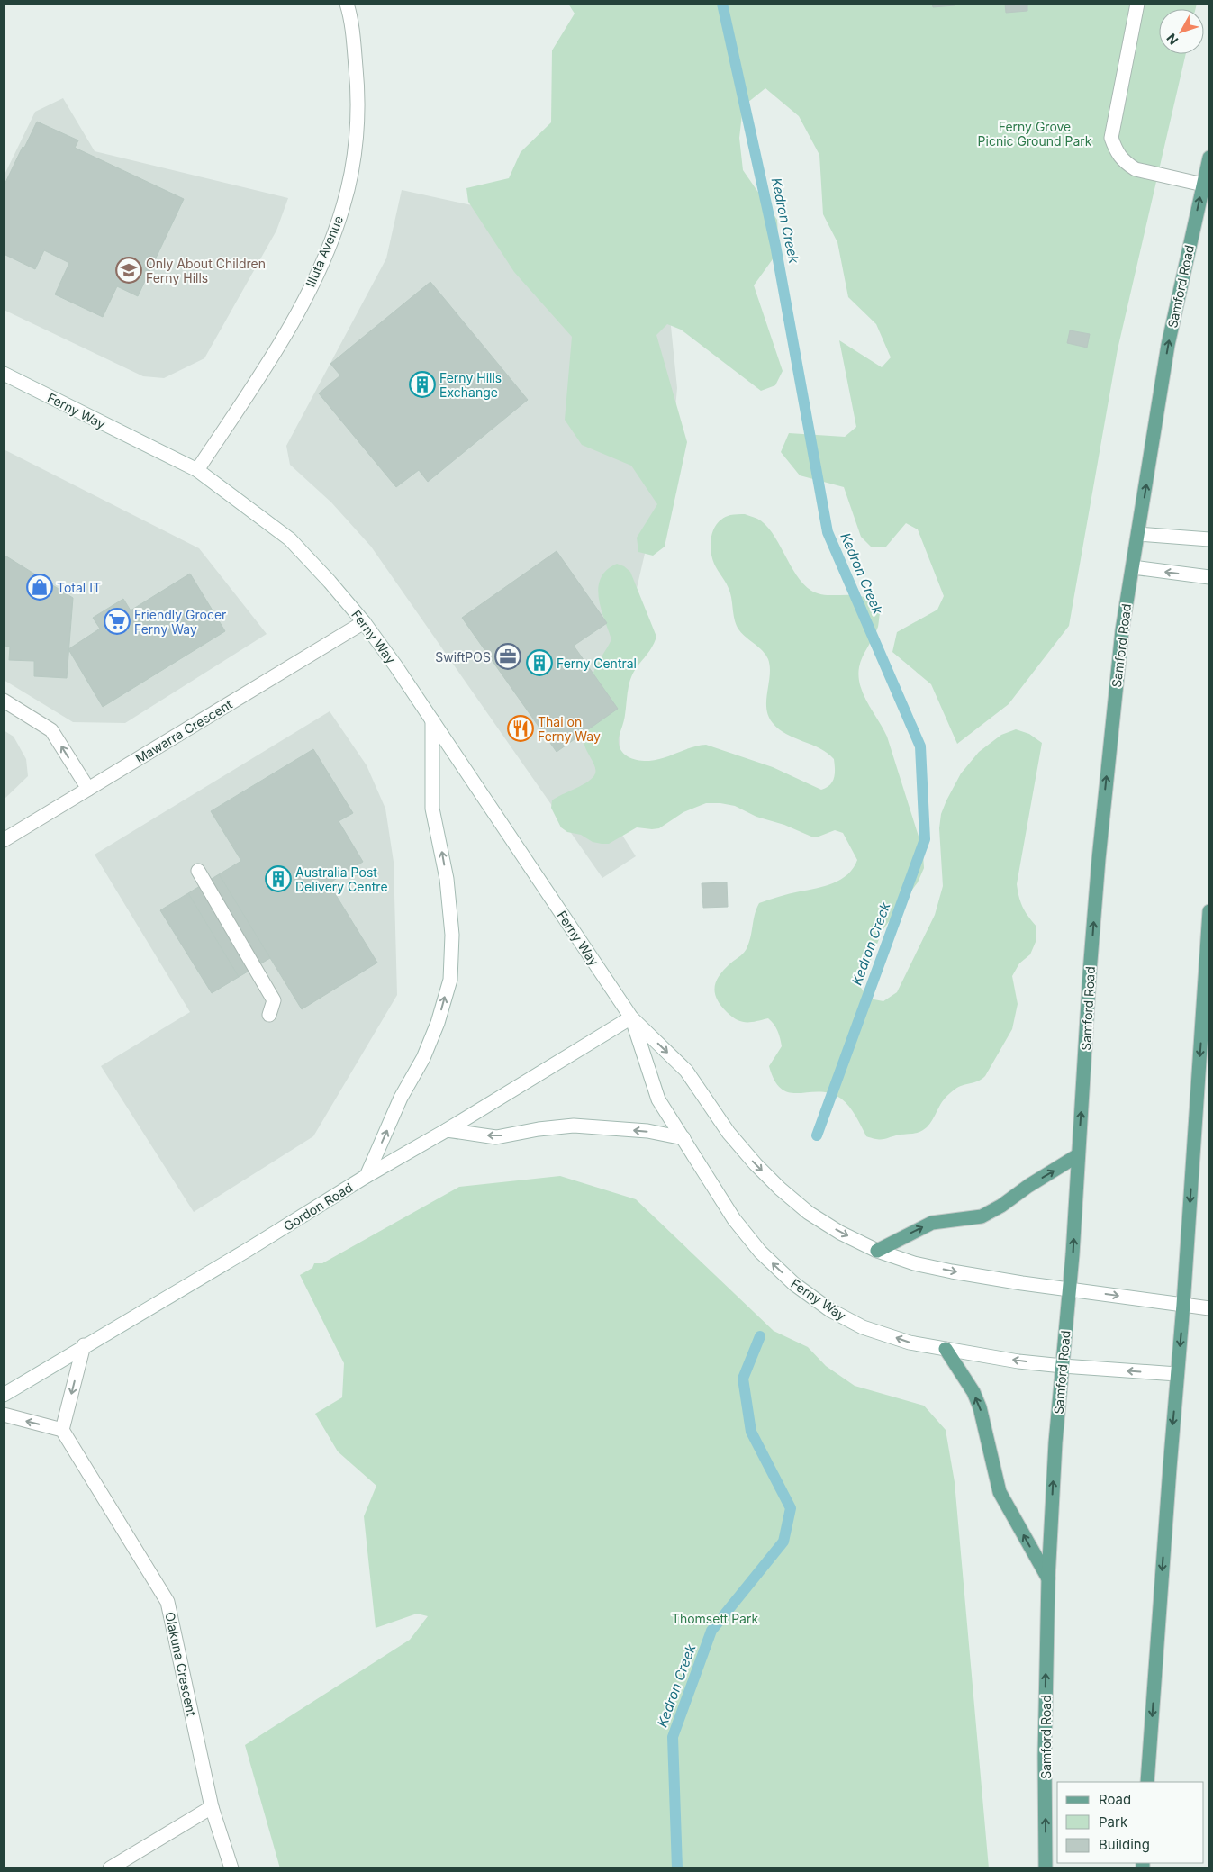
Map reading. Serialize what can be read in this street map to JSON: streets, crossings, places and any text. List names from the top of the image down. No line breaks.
{"streets":{"main road":["Samford Road"],"street":["Illuta Avenue","Ferny Way","Mawarra Crescent","Gordon Road","Olakuna Crescent"]},"crossings":[["Illuta Avenue","Ferny Way"],["Samford Road","Ferny Way"],["Ferny Way","Mawarra Crescent"],["Ferny Way","Gordon Road"]],"water":["Kedron Creek"],"parks":["Ferny Grove Picnic Ground Park","Thomsett Park"],"places":{"school or university":["Only About Children Ferny Hills"],"building":["Ferny Hills Exchange","Ferny Central","Australia Post Delivery Centre"],"shop":["Total IT"],"supermarket":["Friendly Grocer Ferny Way"],"office":["SwiftPOS"],"restaurant":["Thai on Ferny Way"]},"legend":["Road","Park","Building"],"north":"bottom left"}
